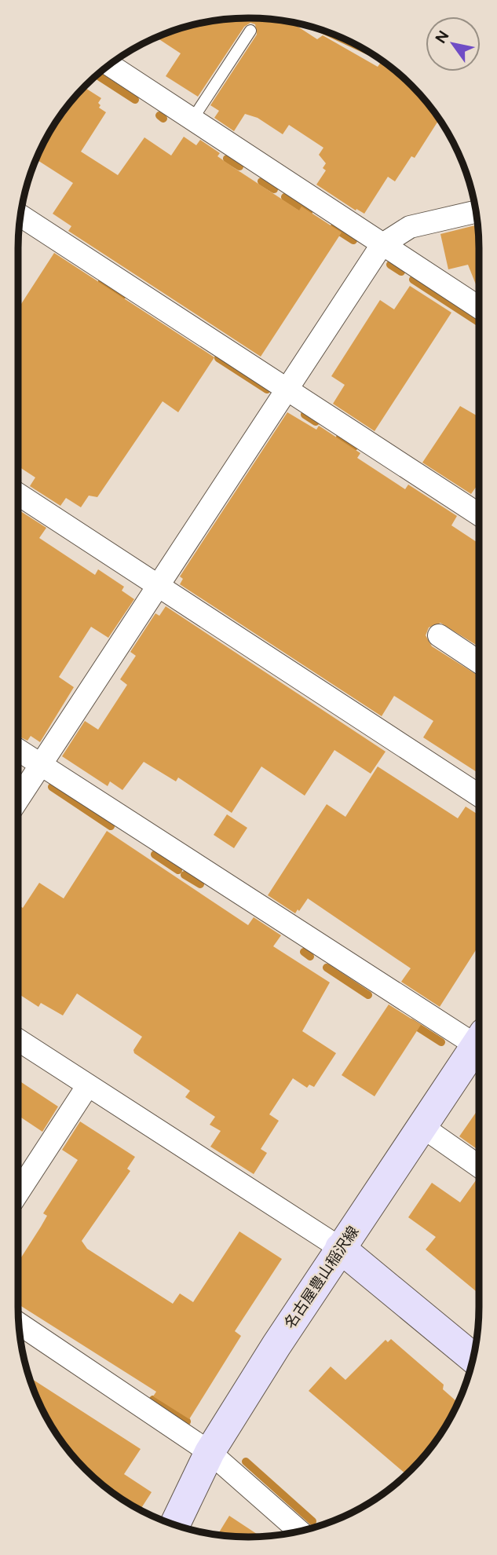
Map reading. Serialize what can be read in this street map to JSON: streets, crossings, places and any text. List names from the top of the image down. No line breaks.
{"streets":{"main road":["名古屋豊山稲沢線"]},"north":"top left"}
